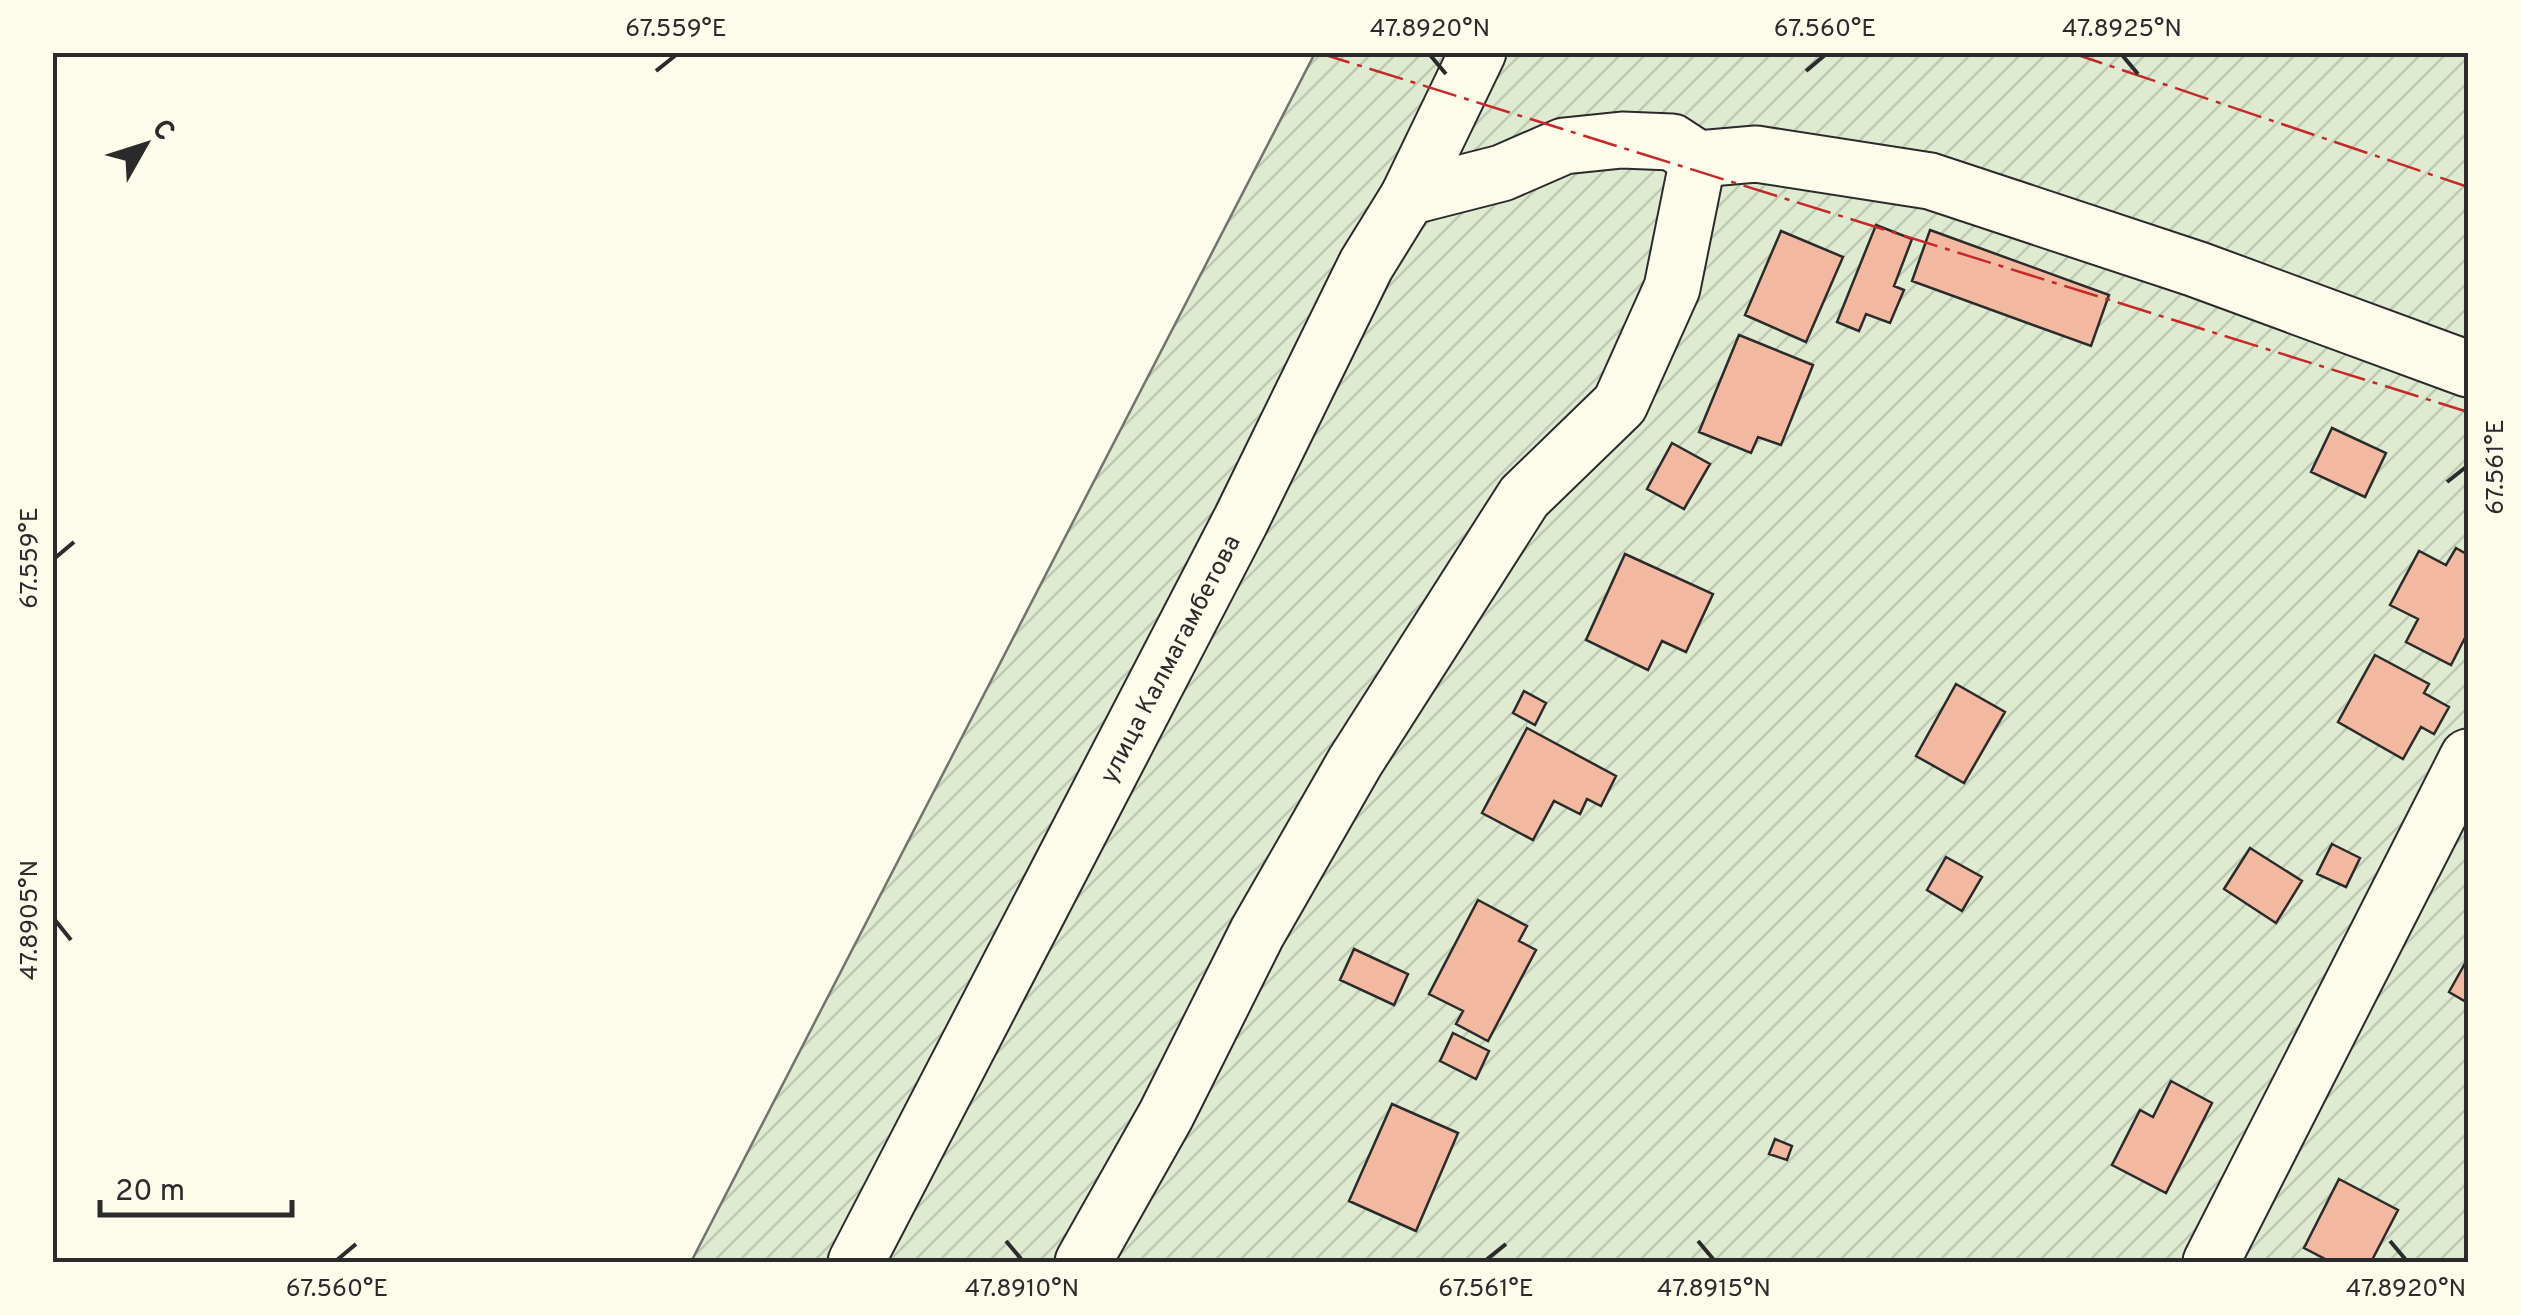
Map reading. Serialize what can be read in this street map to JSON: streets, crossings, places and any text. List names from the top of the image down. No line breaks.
{"streets":{"street":["улица Калмагамбетова"]},"scale_bar":"20 m","north":"top right","coordinates":["67.559°E","47.8920°N","67.560°E","47.8925°N","67.561°E","47.8905°N","47.8910°N","47.8915°N"]}
